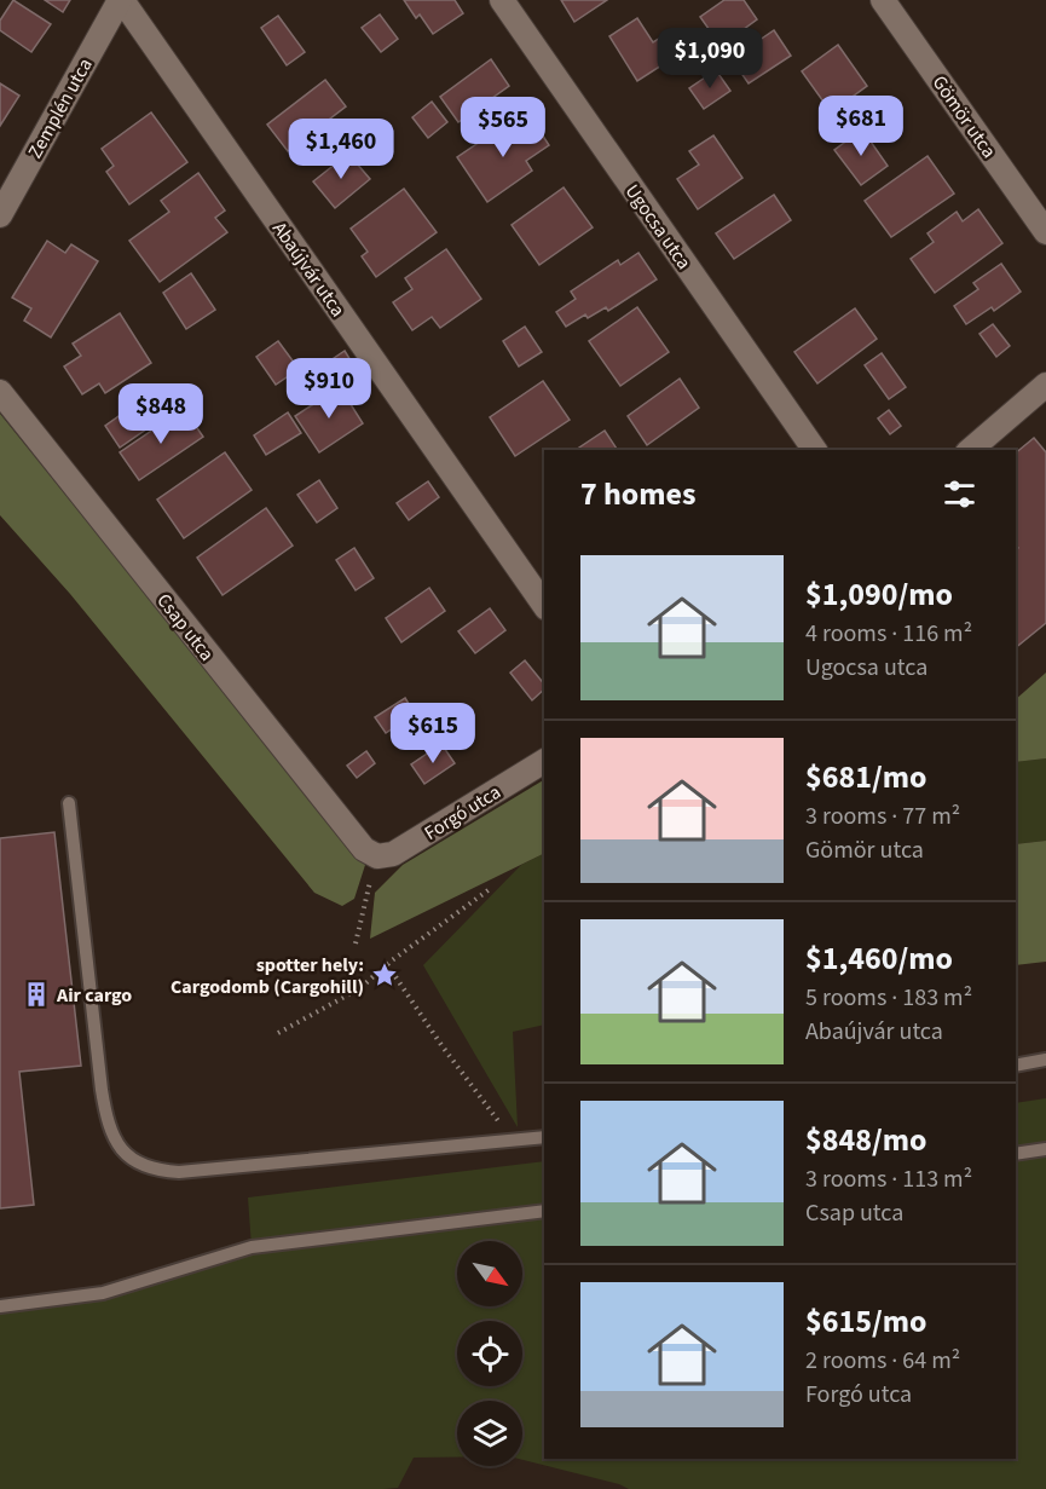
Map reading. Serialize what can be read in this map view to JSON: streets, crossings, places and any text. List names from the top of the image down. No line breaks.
{"streets":{"street":["Zemplén utca","Gömör utca","Ugocsa utca","Abaújvár utca","Csap utca","Forgó utca"]},"crossings":[["Zemplén utca","Abaújvár utca"],["Csap utca","Forgó utca"]],"places":{"place":["spotter hely: Cargodomb (Cargohill)"],"building":["Air cargo"]},"north":"bottom right","page":{"price":["$1,090","$681","$565","$1,460","$910","$848","$615"],"heading":"7 homes","list":[{"name":"$1,090/mo","note":"4 rooms · 116 m² · Ugocsa utca"},{"name":"$681/mo","note":"3 rooms · 77 m² · Gömör utca"},{"name":"$1,460/mo","note":"5 rooms · 183 m² · Abaújvár utca"},{"name":"$848/mo","note":"3 rooms · 113 m² · Csap utca"},{"name":"$615/mo","note":"2 rooms · 64 m² · Forgó utca"}]}}
